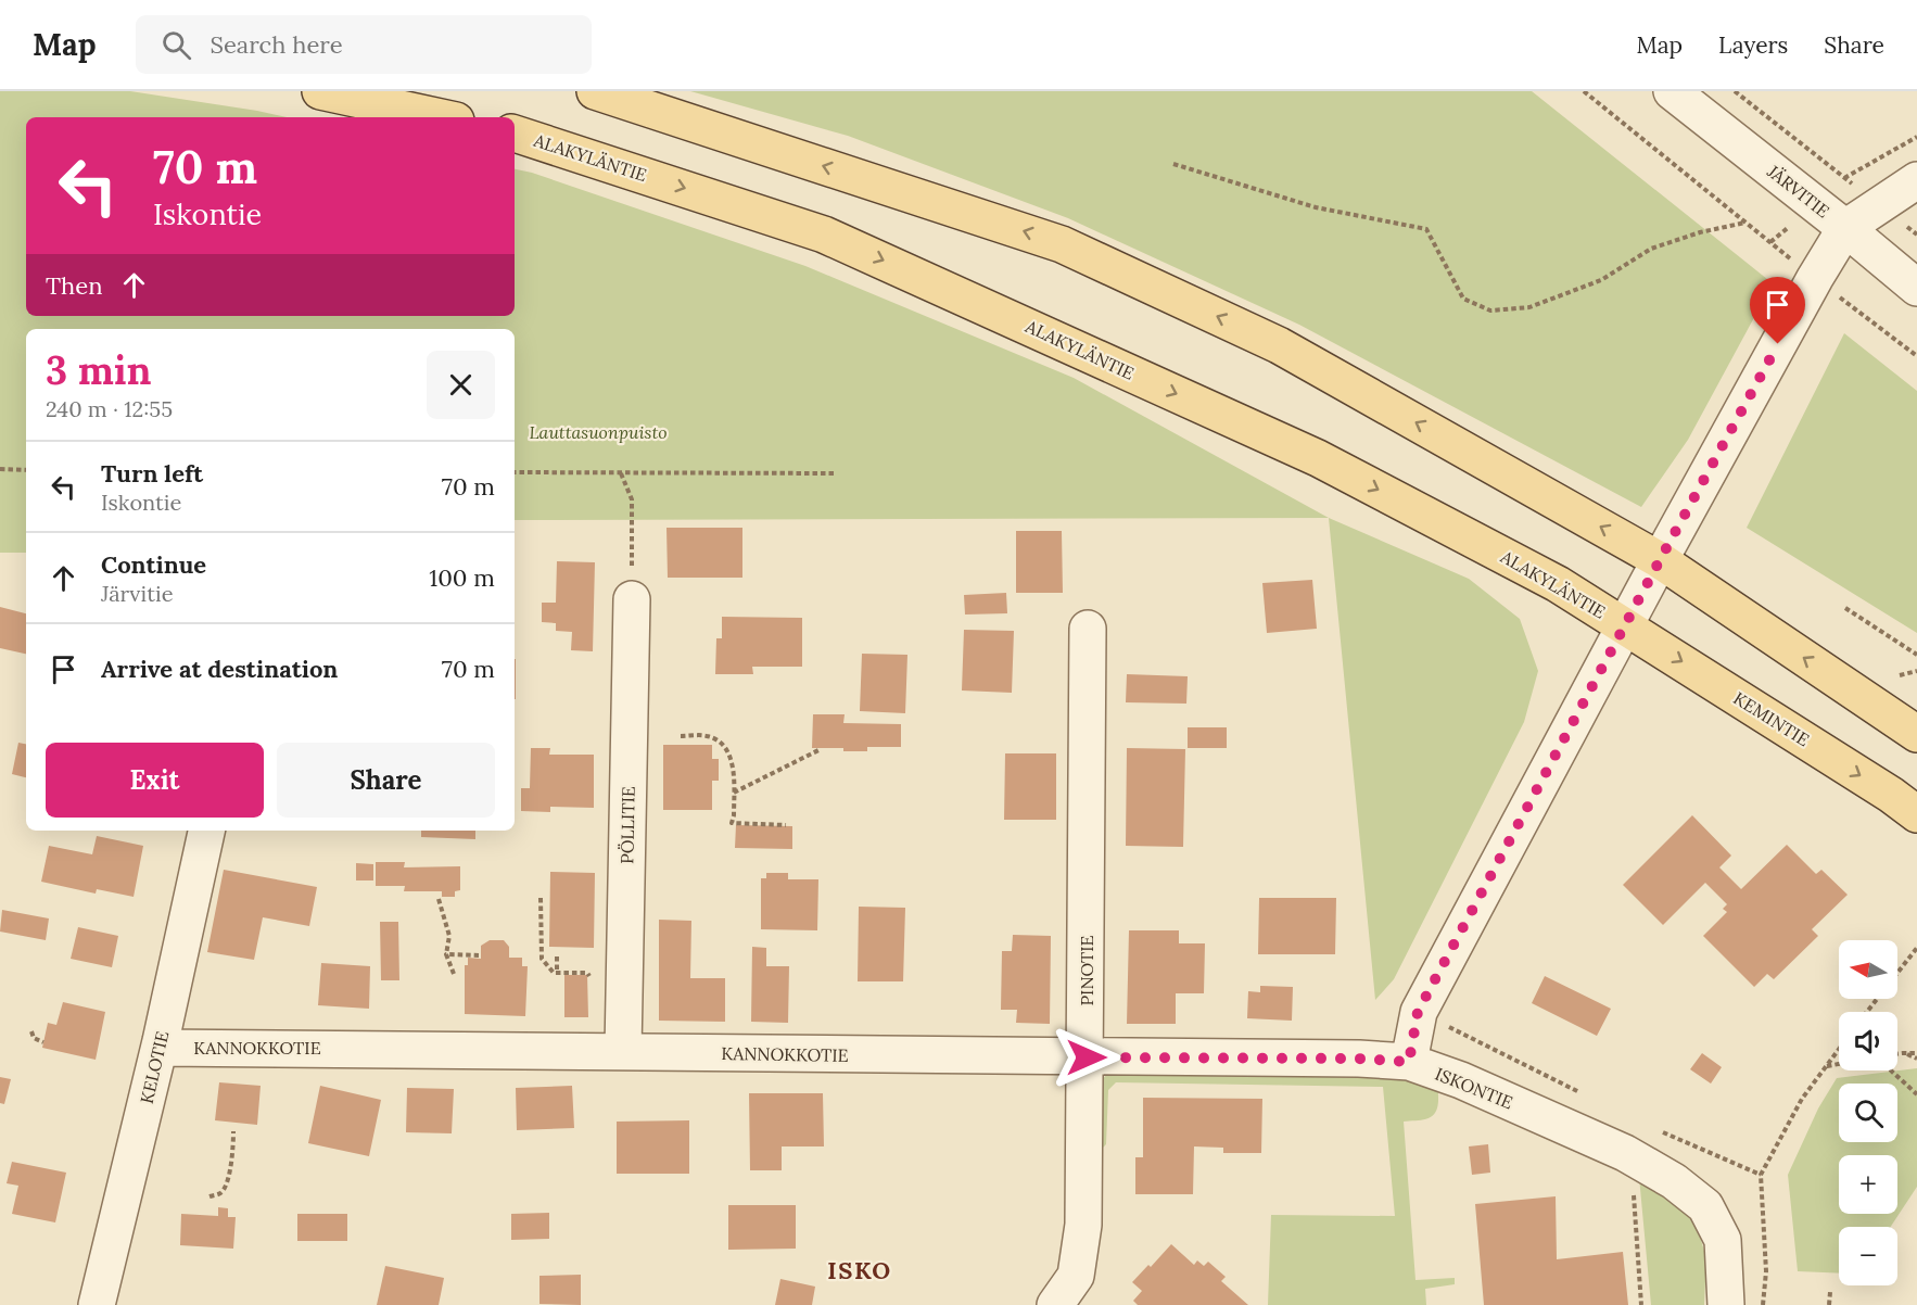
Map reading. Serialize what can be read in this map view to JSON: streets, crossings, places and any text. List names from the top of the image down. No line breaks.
{"streets":{"main road":["ALAKYLÄNTIE","KEMINTIE"],"street":["JÄRVITIE","PÖLLITIE","PINOTIE","KANNOKKOTIE","KELOTIE","ISKONTIE"]},"crossings":[["ALAKYLÄNTIE","JÄRVITIE"],["ALAKYLÄNTIE","KEMINTIE"],["JÄRVITIE","KEMINTIE"],["PÖLLITIE","KANNOKKOTIE"],["PINOTIE","KANNOKKOTIE"],["KANNOKKOTIE","KELOTIE"],["KANNOKKOTIE","ISKONTIE"]],"districts":["ISKO"],"parks":["Lauttasuonpuisto"],"north":"left","page":{"header":"Map","search":"Search here","nav":["Map","Layers","Share"],"turn":["70 m","Iskontie"],"then":"Then","heading":["3 min","240 m · 12:55"],"list":[{"name":"Turn left","note":"Iskontie","value":"70 m"},{"name":"Continue","note":"Järvitie","value":"100 m"},{"name":"Arrive at destination","value":"70 m"}],"buttons":["Exit","Share"],"map_buttons":["+","−"]}}
